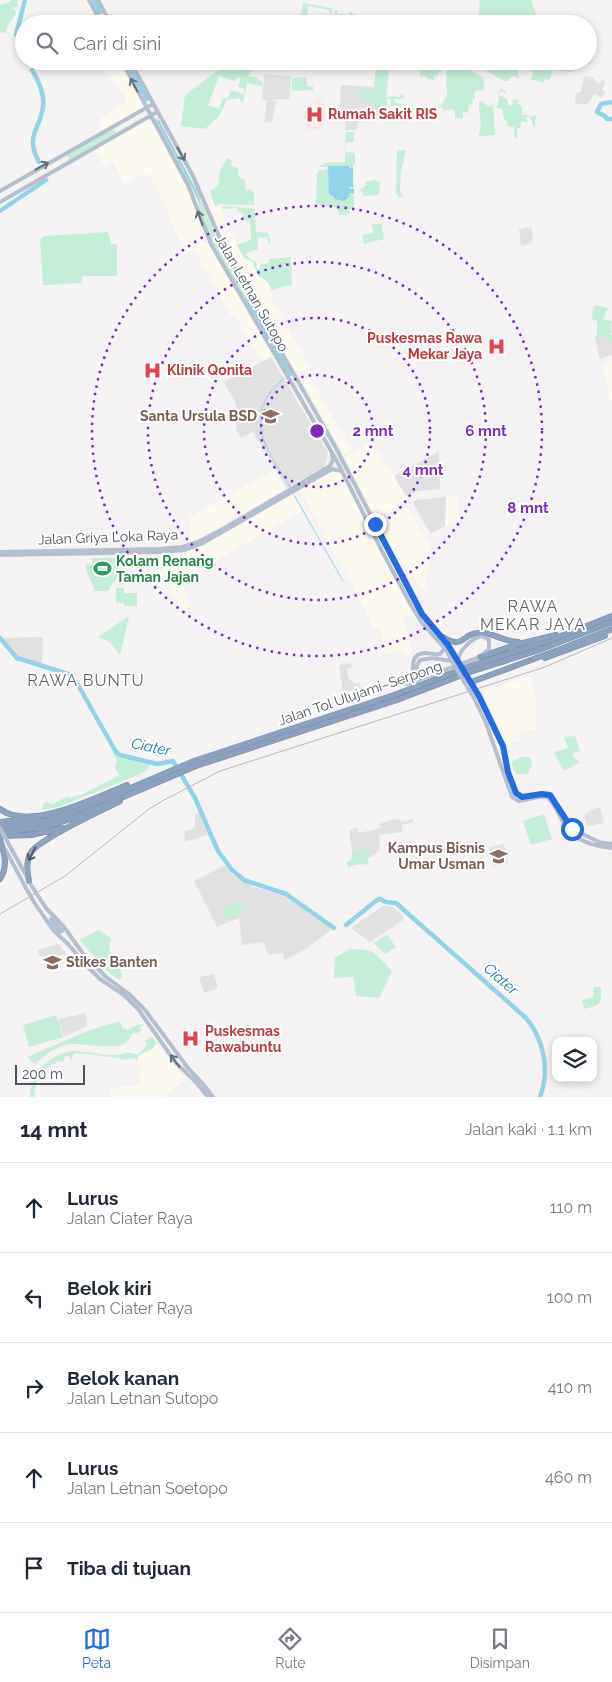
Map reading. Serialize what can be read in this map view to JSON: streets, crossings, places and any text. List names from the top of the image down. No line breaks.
{"streets":{"highway":["Jalan Tol Ulujami–Serpong"],"main road":["Jalan Letnan Sutopo","Jalan Griya Loka Raya"]},"crossings":[["Jalan Letnan Sutopo","Jalan Griya Loka Raya"]],"districts":["RAWA MEKAR JAYA","RAWA BUNTU"],"water":["Ciater"],"places":{"hospital":["Rumah Sakit RIS","Puskesmas Rawa Mekar Jaya","Klinik Qonita","Puskesmas Rawabuntu"],"school or university":["Santa Ursula BSD","Kampus Bisnis Umar Usman","Stikes Banten"],"sports":["Kolam Renang Taman Jajan"]},"scale_bar":"200 m","page":{"search":"Cari di sini","scale":"200 m","heading":["14 mnt","Jalan kaki · 1.1 km"],"list":[["Lurus","Jalan Ciater Raya","110 m"],["Belok kiri","Jalan Ciater Raya","100 m"],["Belok kanan","Jalan Letnan Sutopo","410 m"],["Lurus","Jalan Letnan Soetopo","460 m"],"Tiba di tujuan"],"nav":["Peta","Rute","Disimpan"]},"rings":["2 mnt","6 mnt","4 mnt","8 mnt"]}
